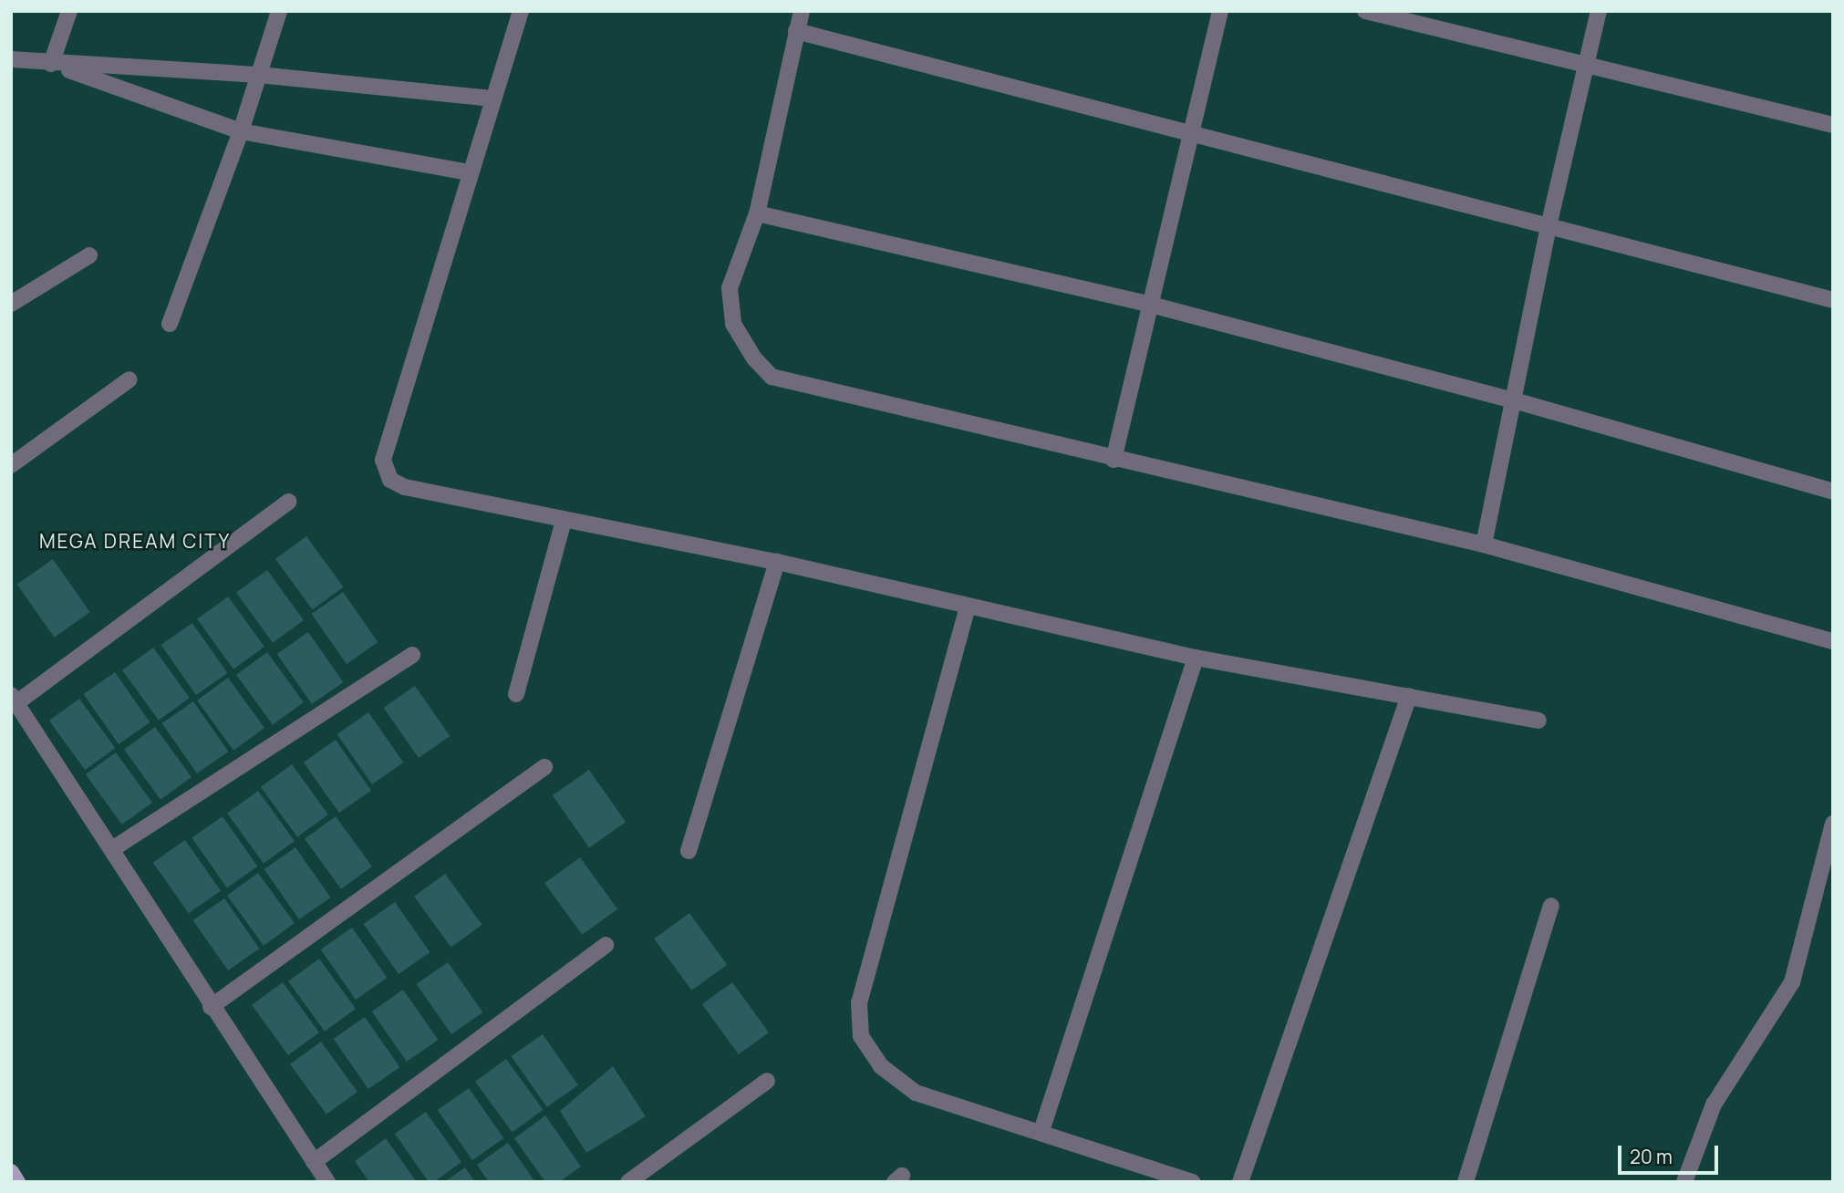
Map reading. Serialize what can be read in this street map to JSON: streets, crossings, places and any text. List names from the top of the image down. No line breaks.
{"districts":["MEGA DREAM CITY"],"scale_bar":"20 m"}
